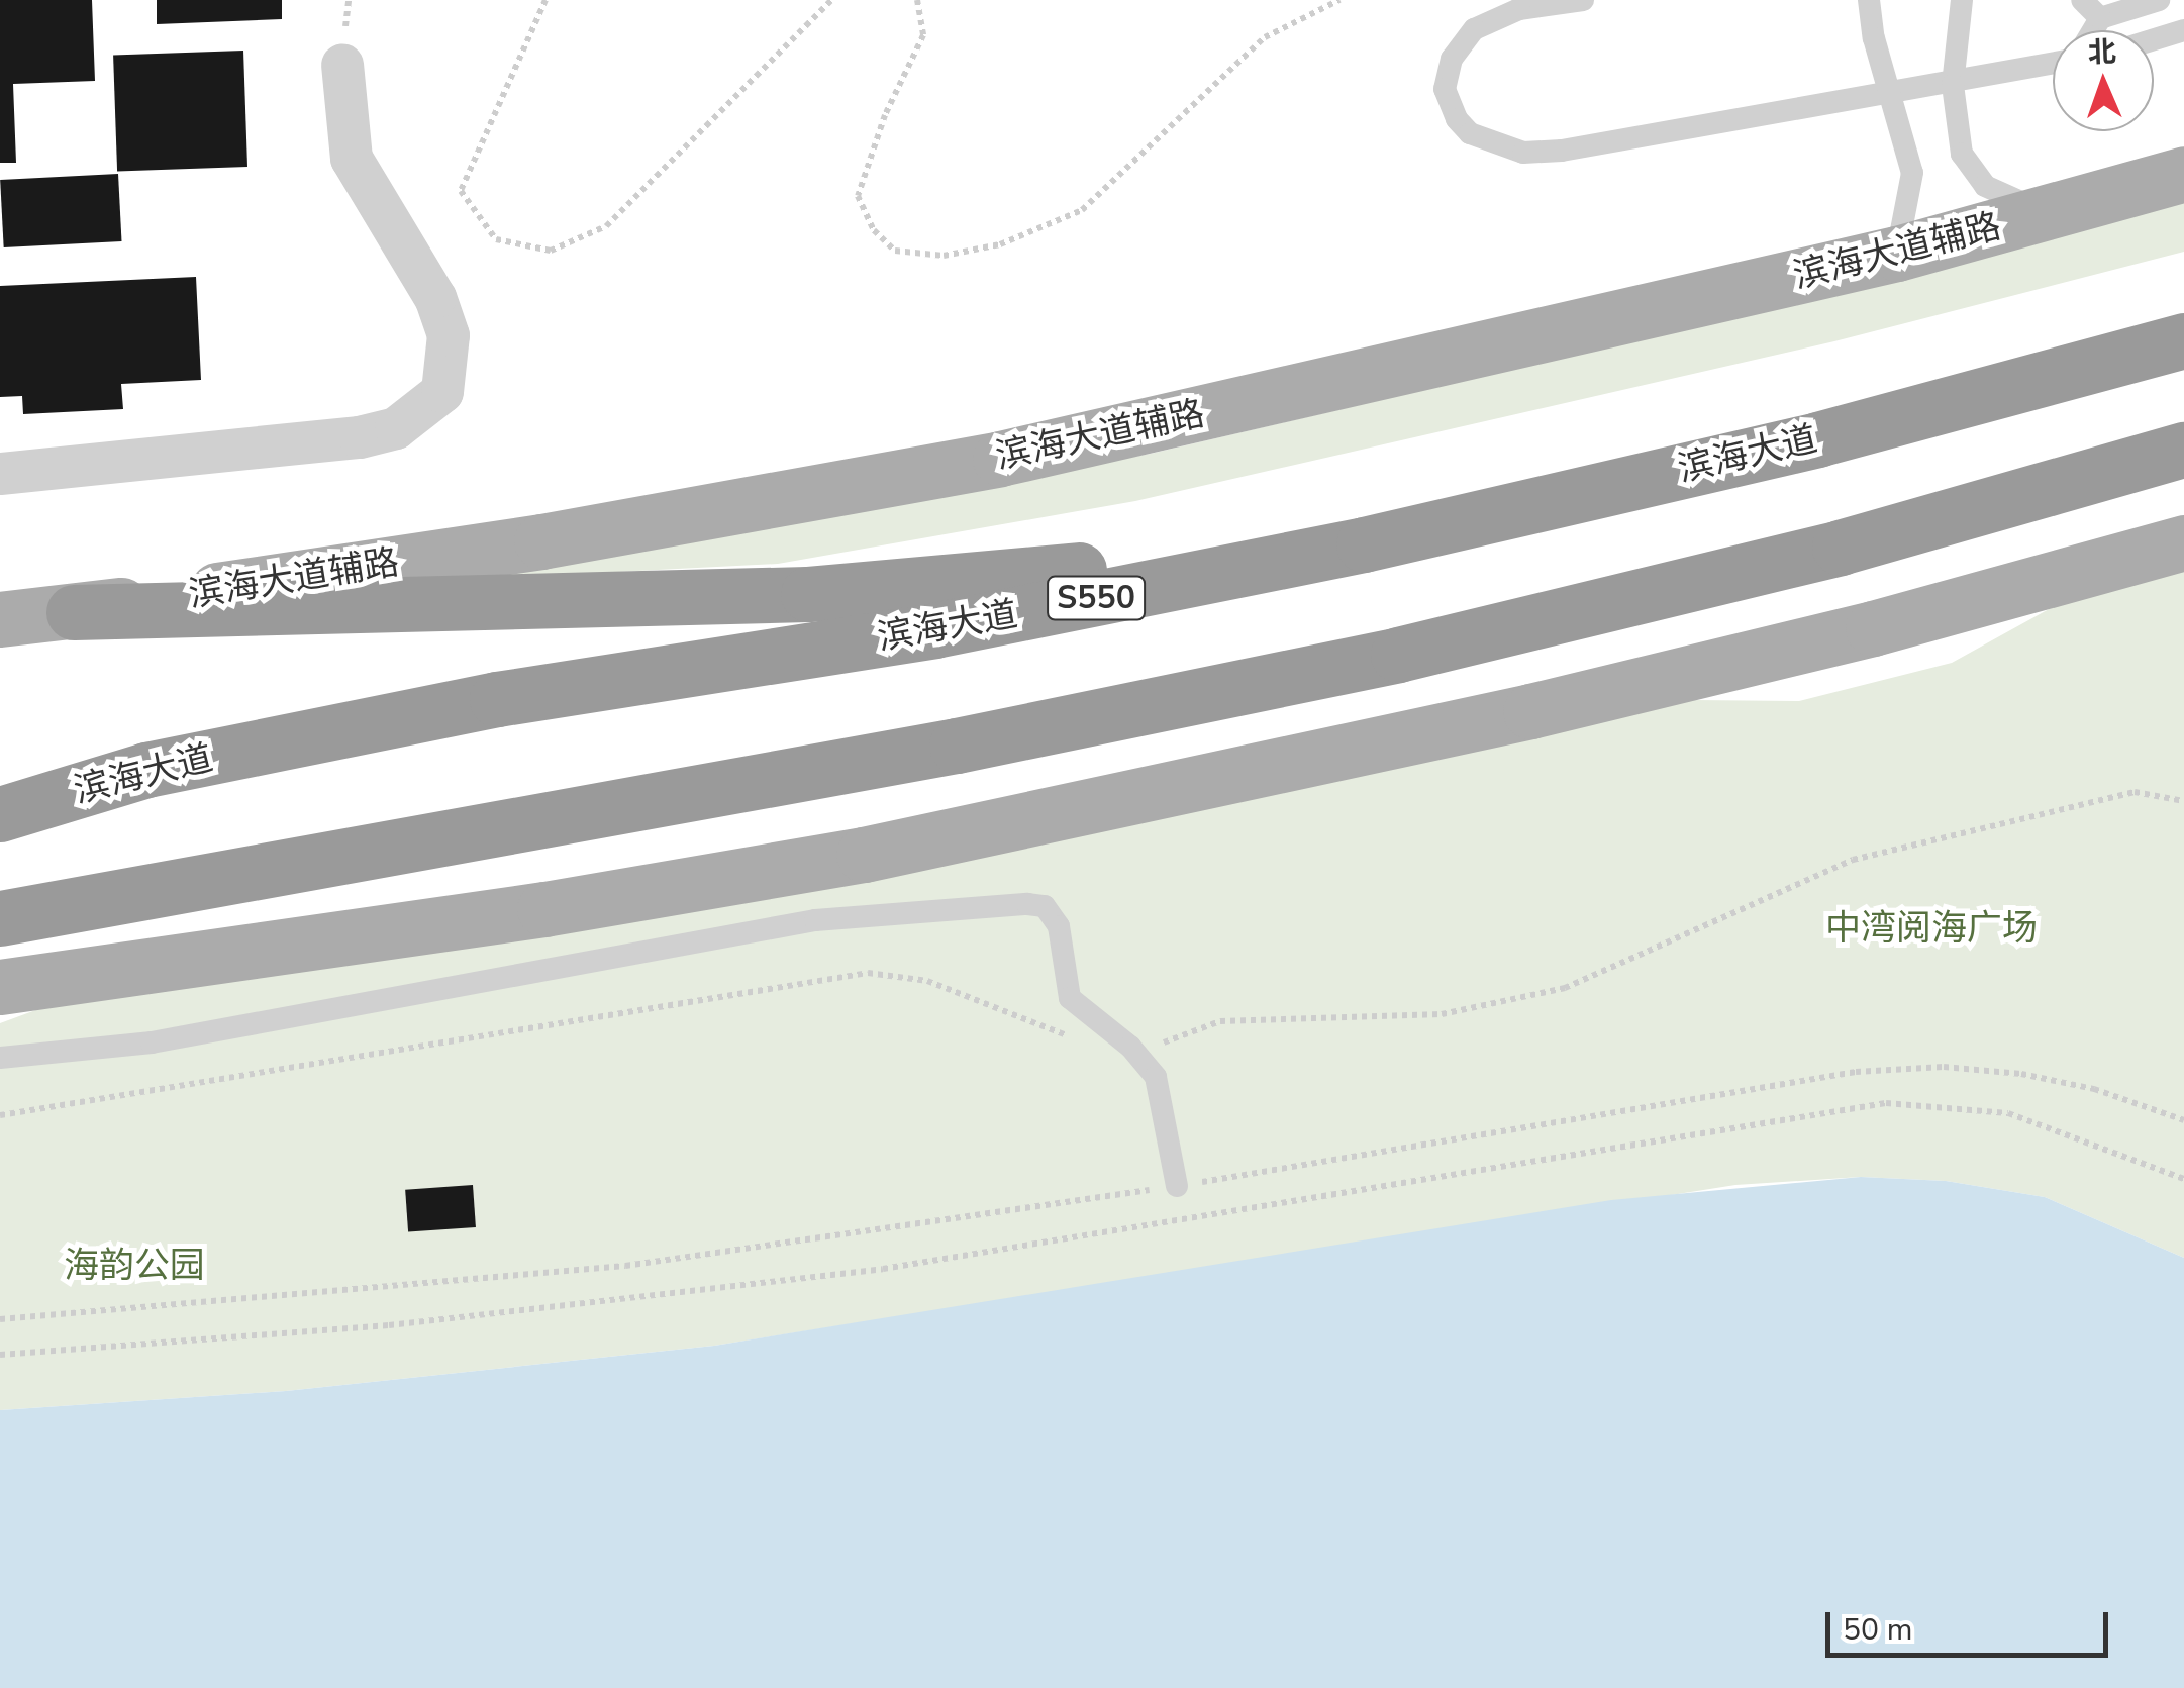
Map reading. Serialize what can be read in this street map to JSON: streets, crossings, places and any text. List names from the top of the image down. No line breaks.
{"streets":{"highway":["滨海大道","S550"],"main road":["滨海大道辅路"]},"parks":["中湾阅海广场","海韵公园"],"scale_bar":"50 m","north":"top"}
